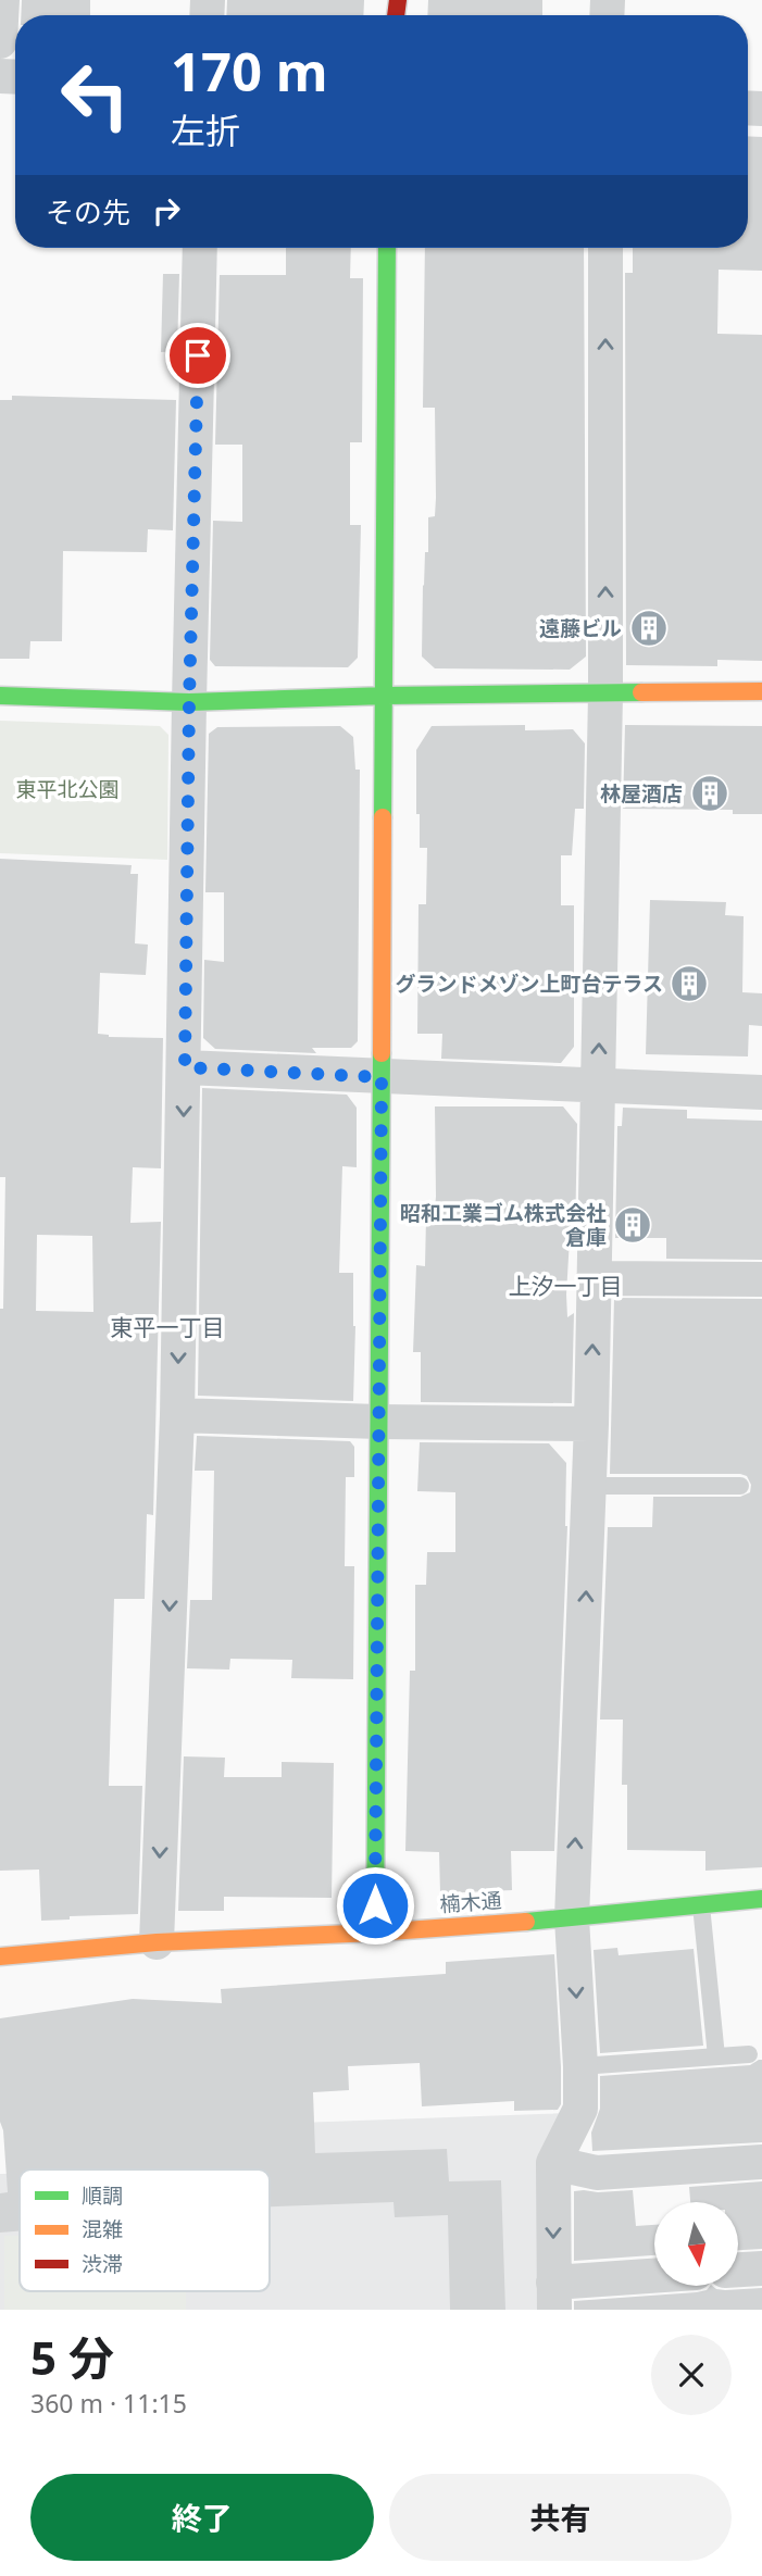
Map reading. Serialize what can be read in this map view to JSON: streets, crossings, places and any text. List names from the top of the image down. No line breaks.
{"streets":{"street":["楠木通"]},"districts":["上汐一丁目","東平一丁目"],"parks":["東平北公園"],"places":{"building":["遠藤ビル","林屋酒店","グランドメゾン上町台テラス","昭和工業ゴム株式会社 倉庫"]},"legend":["順調","混雑","渋滞"],"north":"bottom","page":{"turn":["170 m","左折"],"then":"その先","heading":["5 分","360 m · 11:15"],"buttons":["終了","共有"]}}
